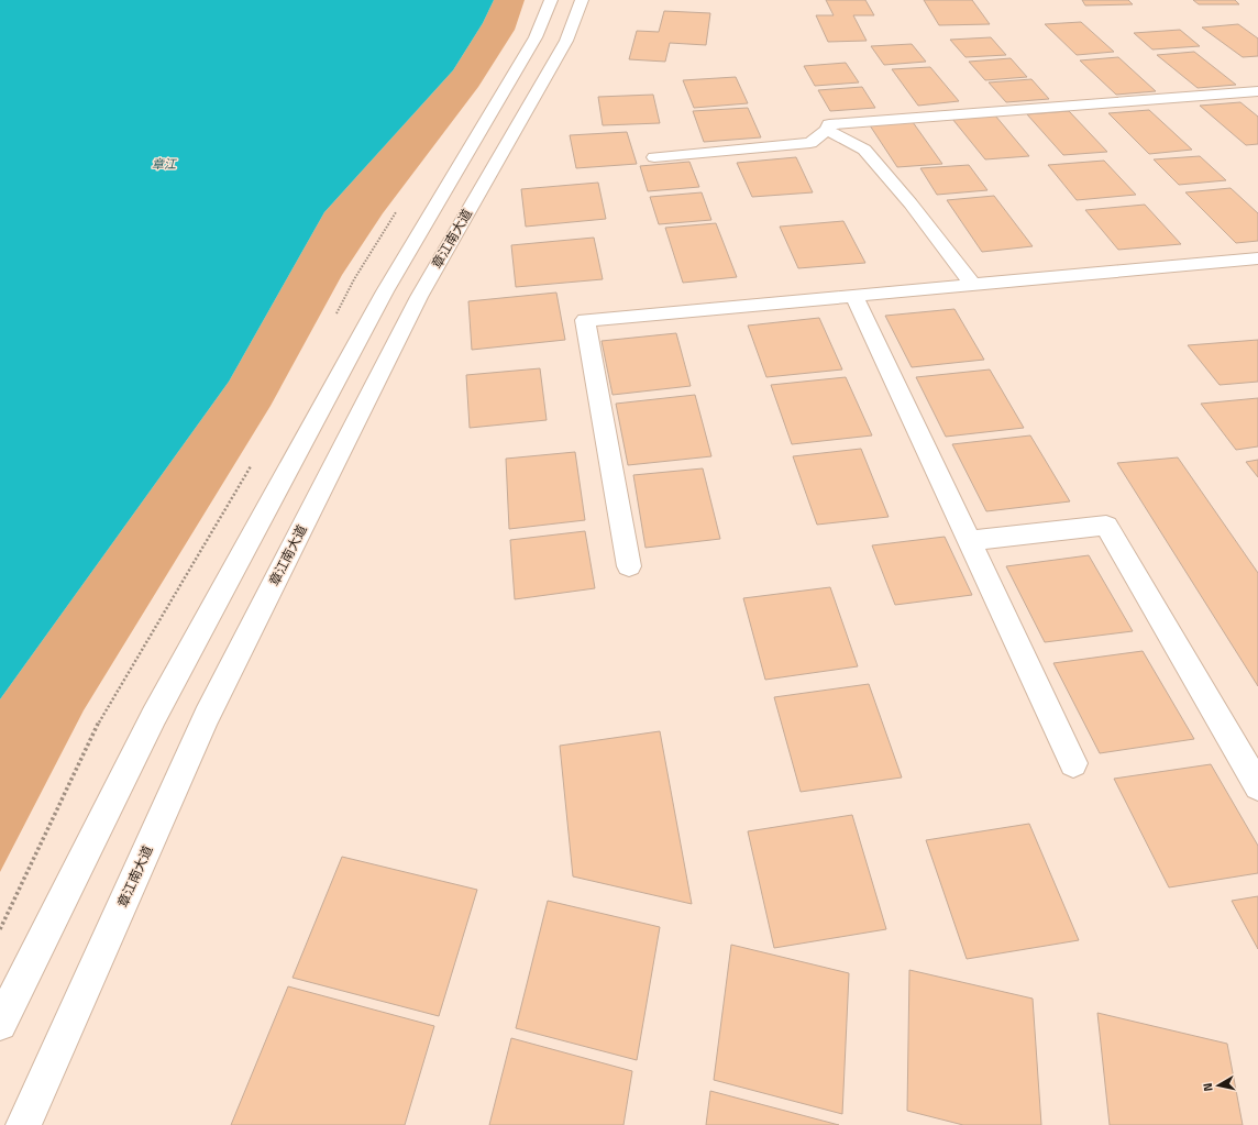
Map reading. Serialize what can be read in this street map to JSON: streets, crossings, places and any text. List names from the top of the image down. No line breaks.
{"streets":{"street":["章江南大道"]},"water":["章江"],"north":"left"}
